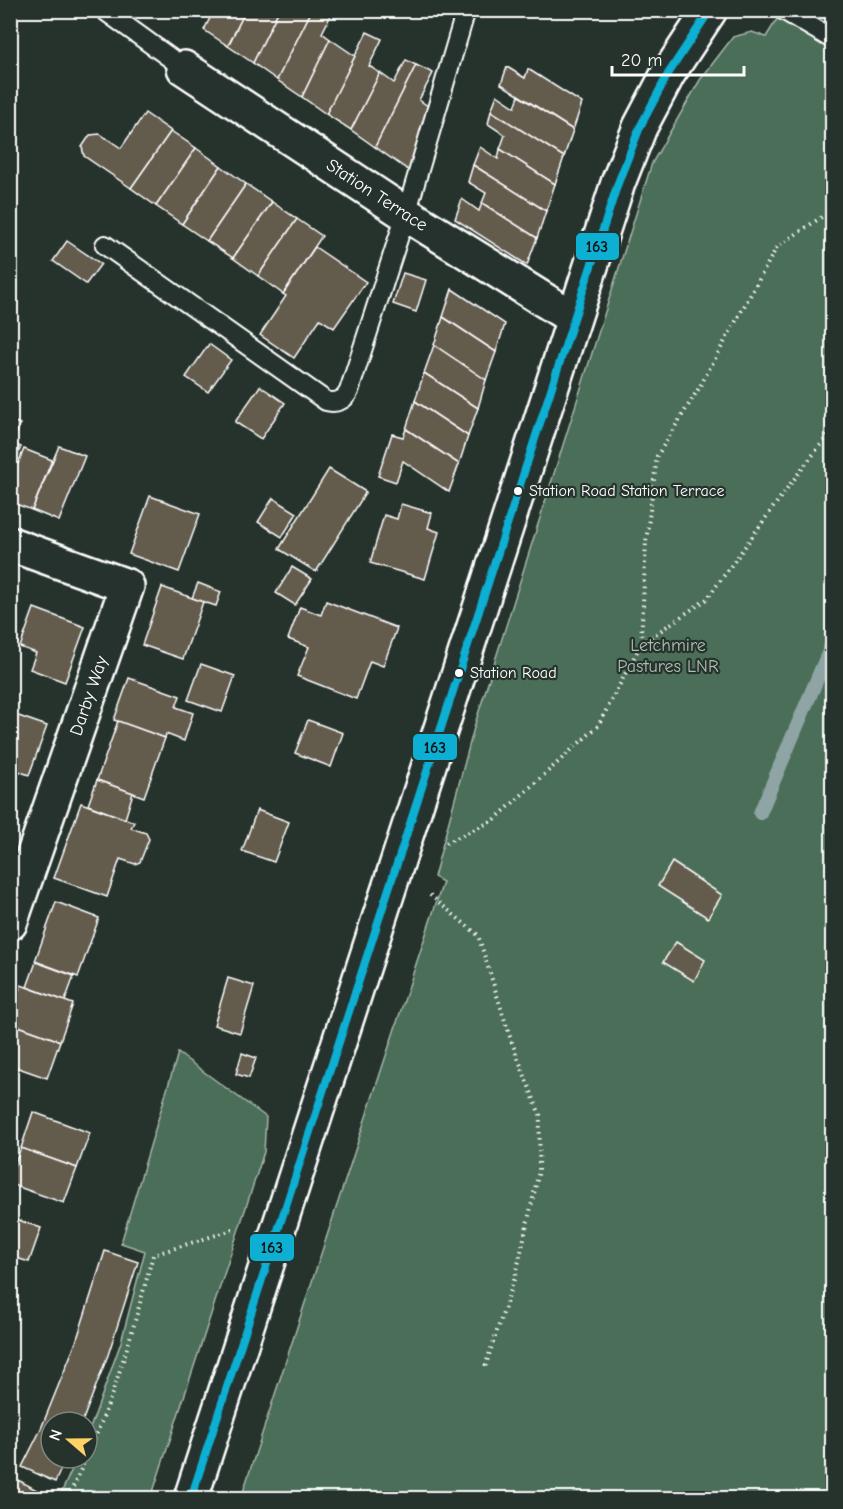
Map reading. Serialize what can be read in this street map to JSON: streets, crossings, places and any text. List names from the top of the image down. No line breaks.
{"streets":{"street":["Station Terrace","Darby Way"]},"parks":["Letchmire Pastures LNR"],"places":["Station Road Station Terrace","Station Road"],"lines":["transit line 163"],"scale_bar":"20 m","north":"left"}
